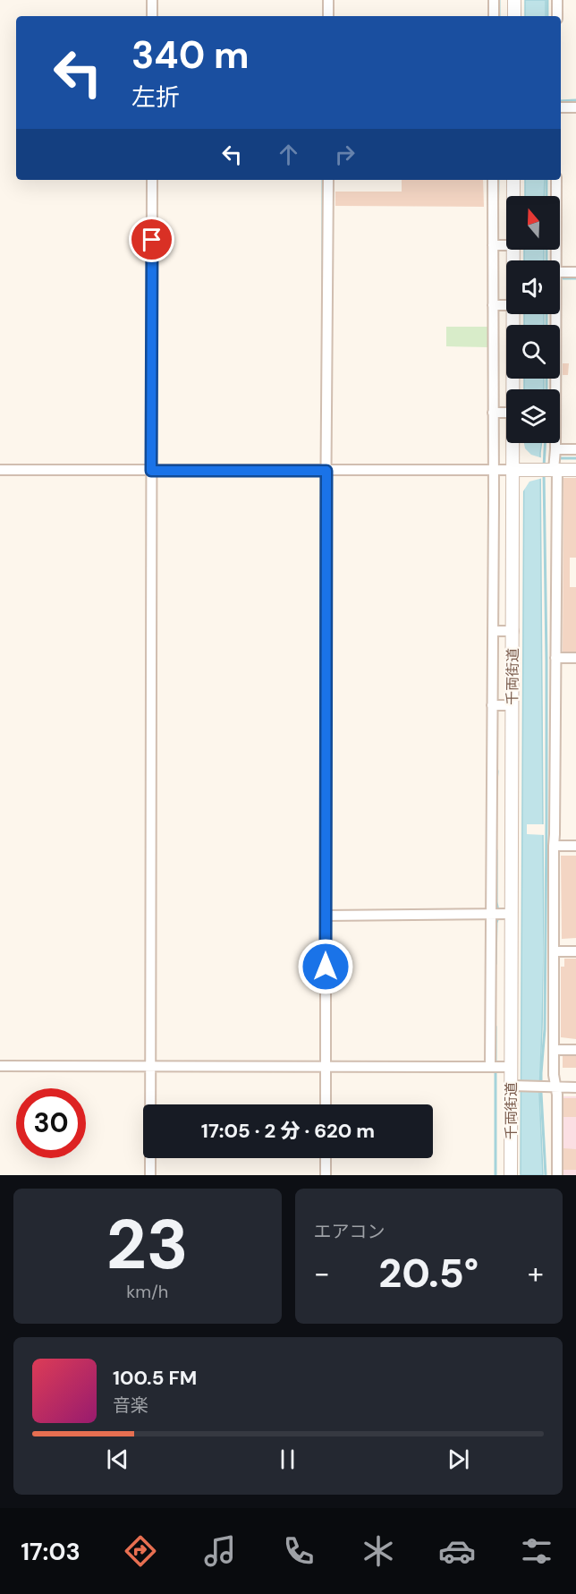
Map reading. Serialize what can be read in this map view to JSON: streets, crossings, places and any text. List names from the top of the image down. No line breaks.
{"streets":{"street":["千両街道"]},"north":"top","page":{"turn":["340 m","左折"],"limit":"30","trip":"17:05 · 2 分 · 620 m","tile":[["23","km/h"],"エアコン"],"heat":["−","20.5°","+"],"song":["100.5 FM","音楽"],"tabs":"17:03"}}
